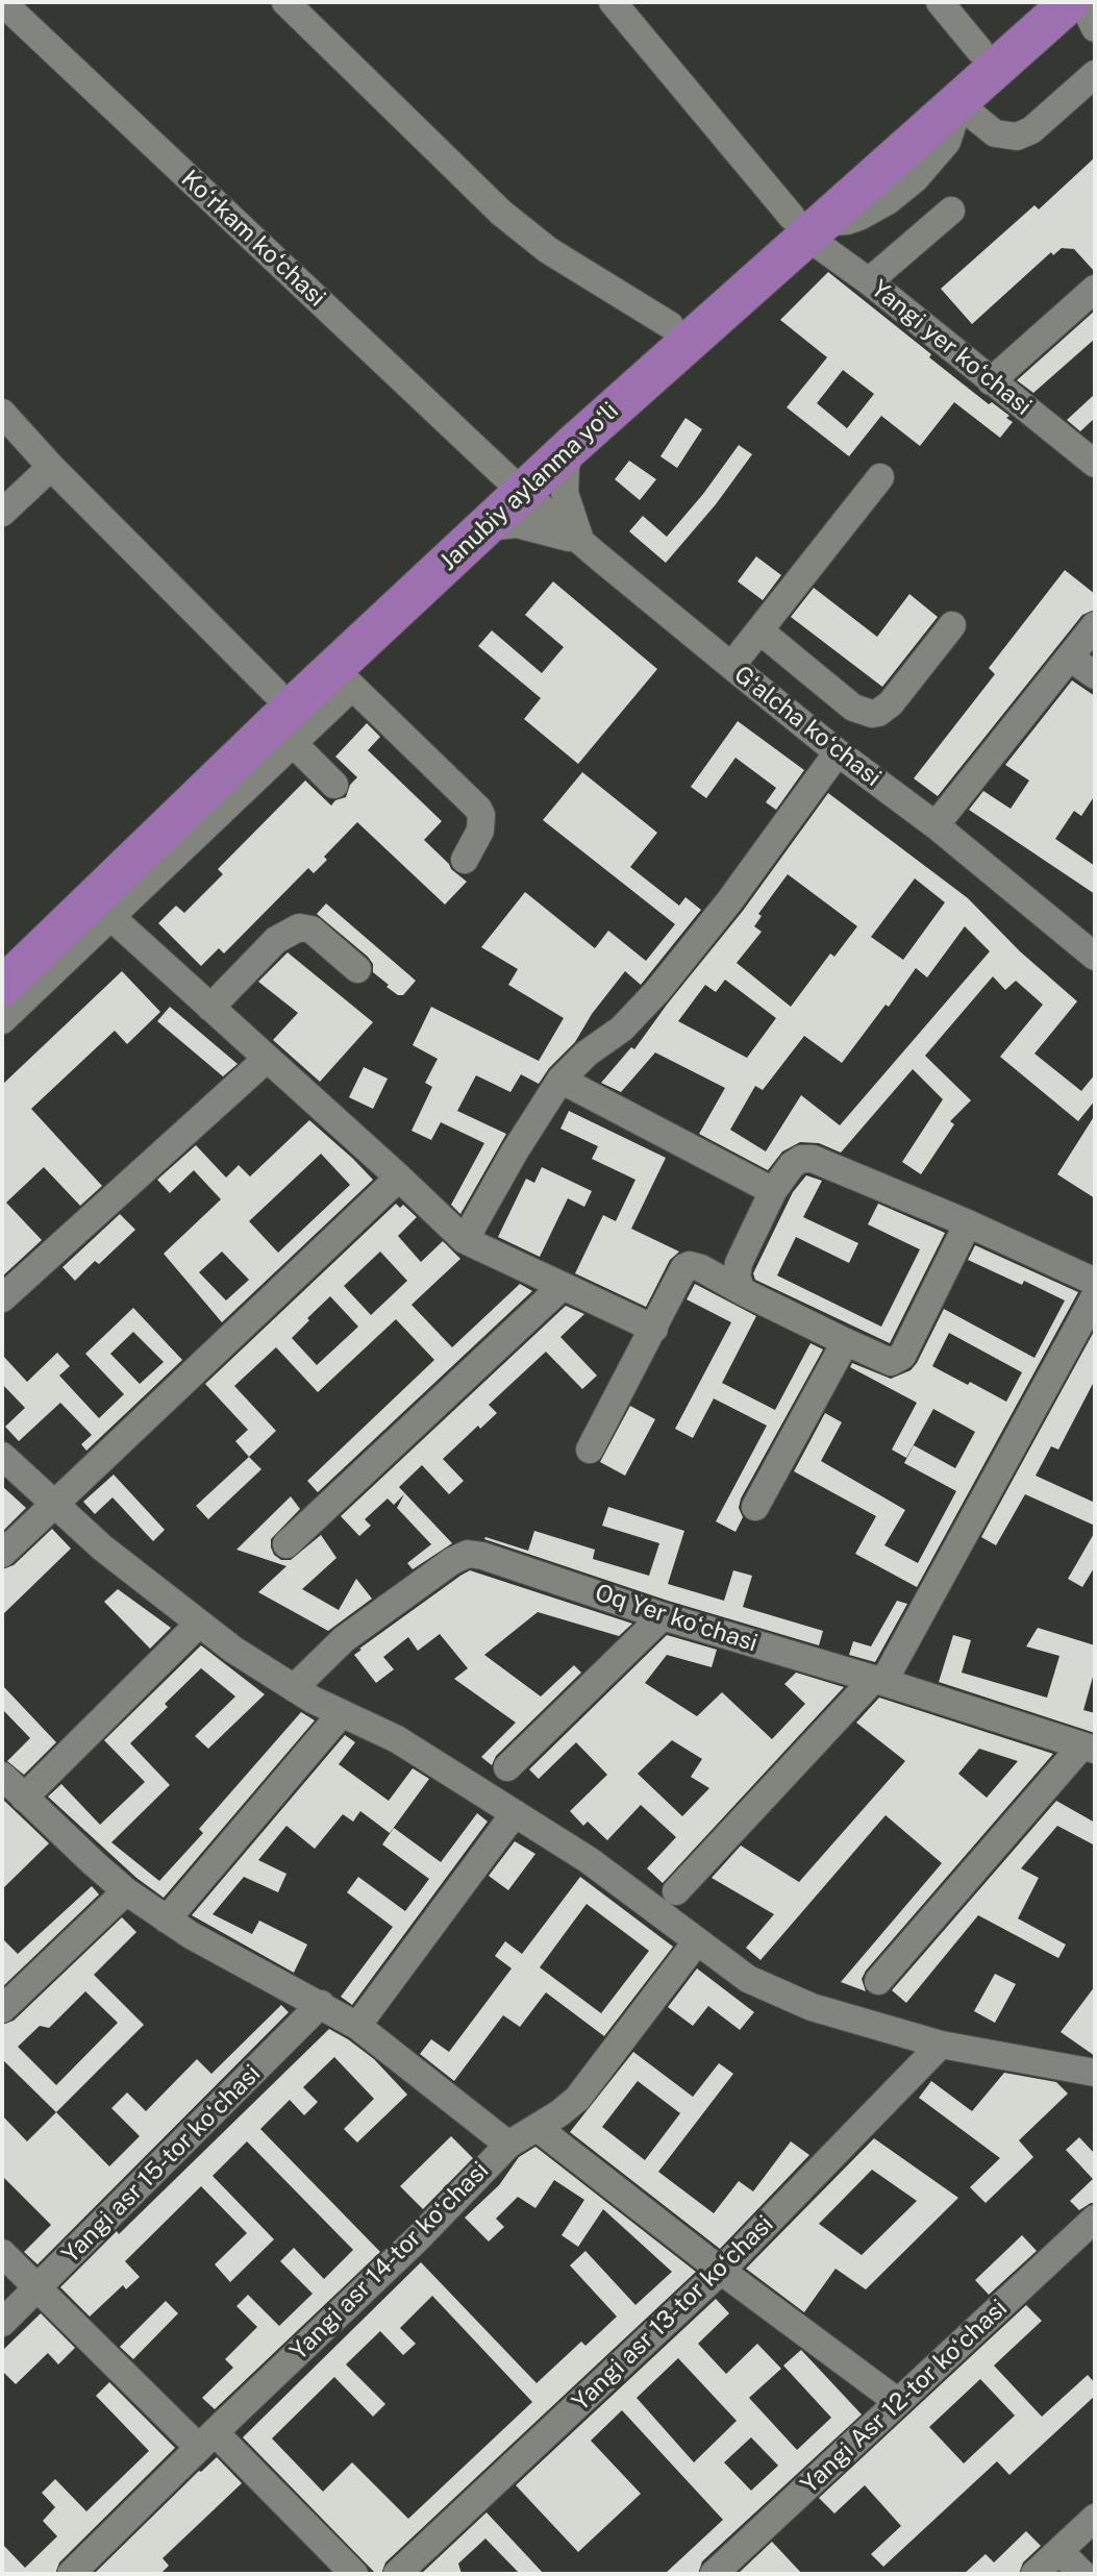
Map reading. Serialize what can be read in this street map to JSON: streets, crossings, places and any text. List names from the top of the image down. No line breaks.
{"streets":{"highway":["Janubiy aylanma yoʻli"],"street":["Ko‘rkam ko‘chasi","Yangi yer koʻchasi","Gʻalcha koʻchasi","Oq Yer koʻchasi","Yangi asr 15-tor koʻchasi","Yangi asr 14-tor koʻchasi","Yangi asr 13-tor koʻchasi","Yangi Asr 12-tor koʻchasi"]},"crossings":[["Ko‘rkam ko‘chasi","Janubiy aylanma yoʻli"],["Ko‘rkam ko‘chasi","Gʻalcha koʻchasi"],["Yangi yer koʻchasi","Janubiy aylanma yoʻli"],["Janubiy aylanma yoʻli","Gʻalcha koʻchasi"]]}
